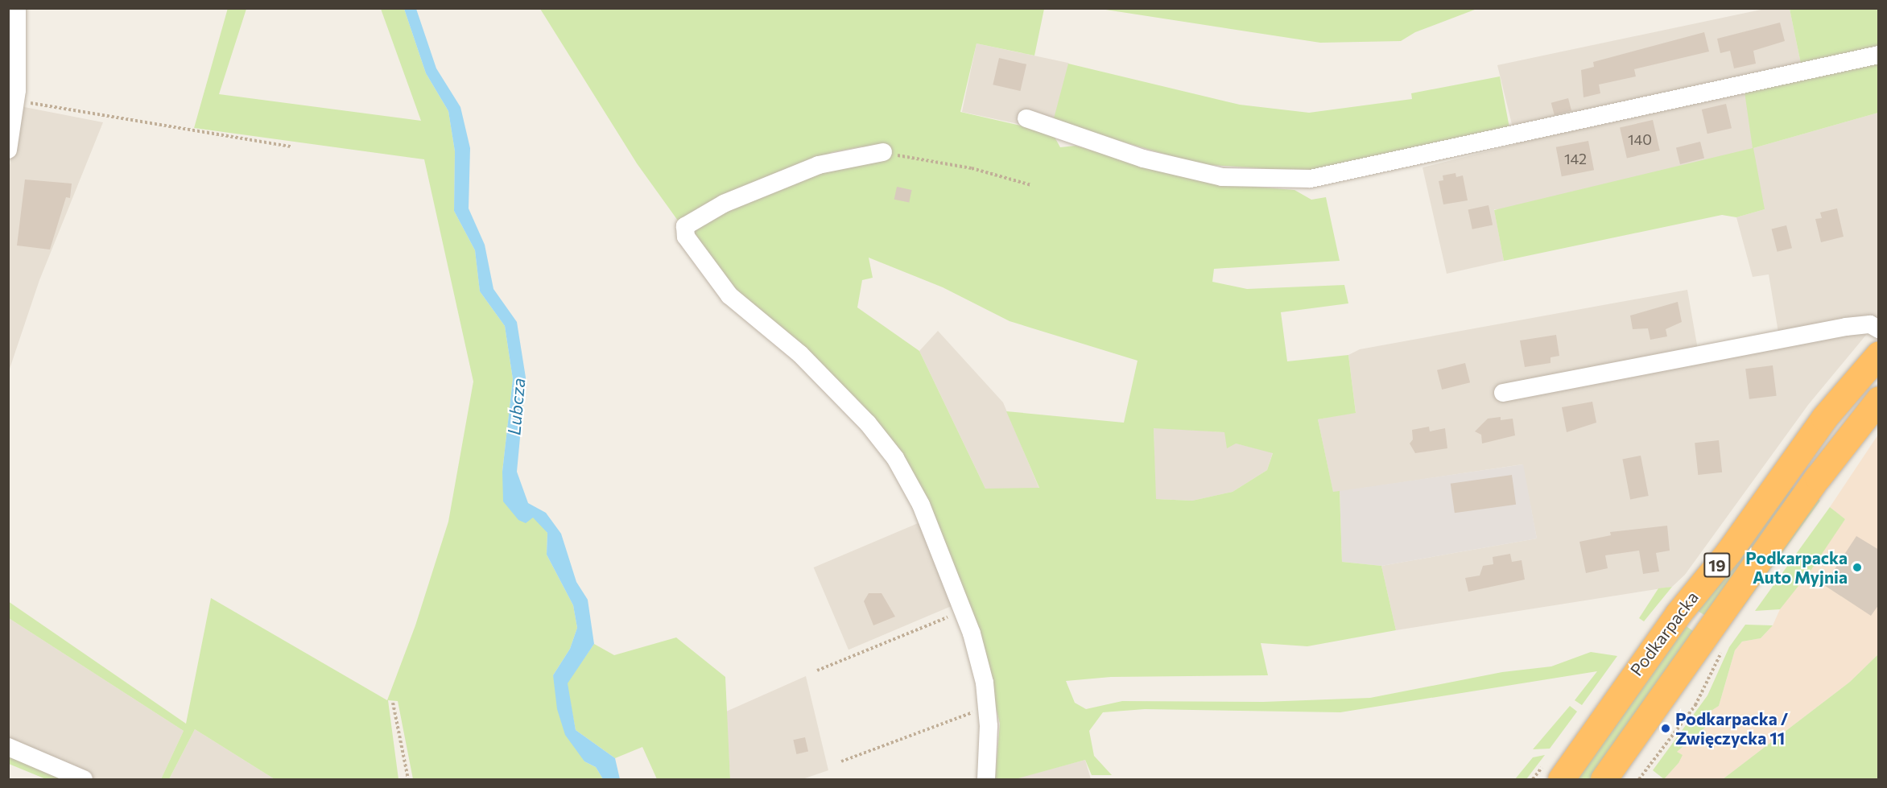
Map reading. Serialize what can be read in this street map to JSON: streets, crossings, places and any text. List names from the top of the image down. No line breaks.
{"streets":{"highway":["19","Podkarpacka"]},"water":["Lubcza"],"places":["Podkarpacka Auto Myjnia","Podkarpacka / Zwięczycka 11"],"house_numbers":["140","142"]}
